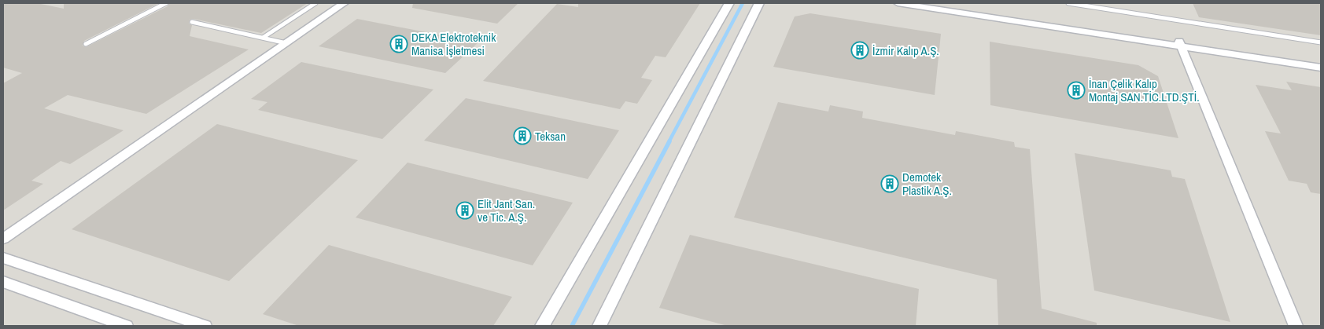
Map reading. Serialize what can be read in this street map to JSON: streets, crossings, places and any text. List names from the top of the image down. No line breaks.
{"places":{"building":["DEKA Elektroteknik Manisa İşletmesi","İzmir Kalıp A.Ş.","İnan Çelik Kalıp Montaj SAN.TİC.LTD.ŞTİ.","Teksan","Demotek Plastik A.Ş.","Elit Jant San. ve Tic. A.Ş."]}}
